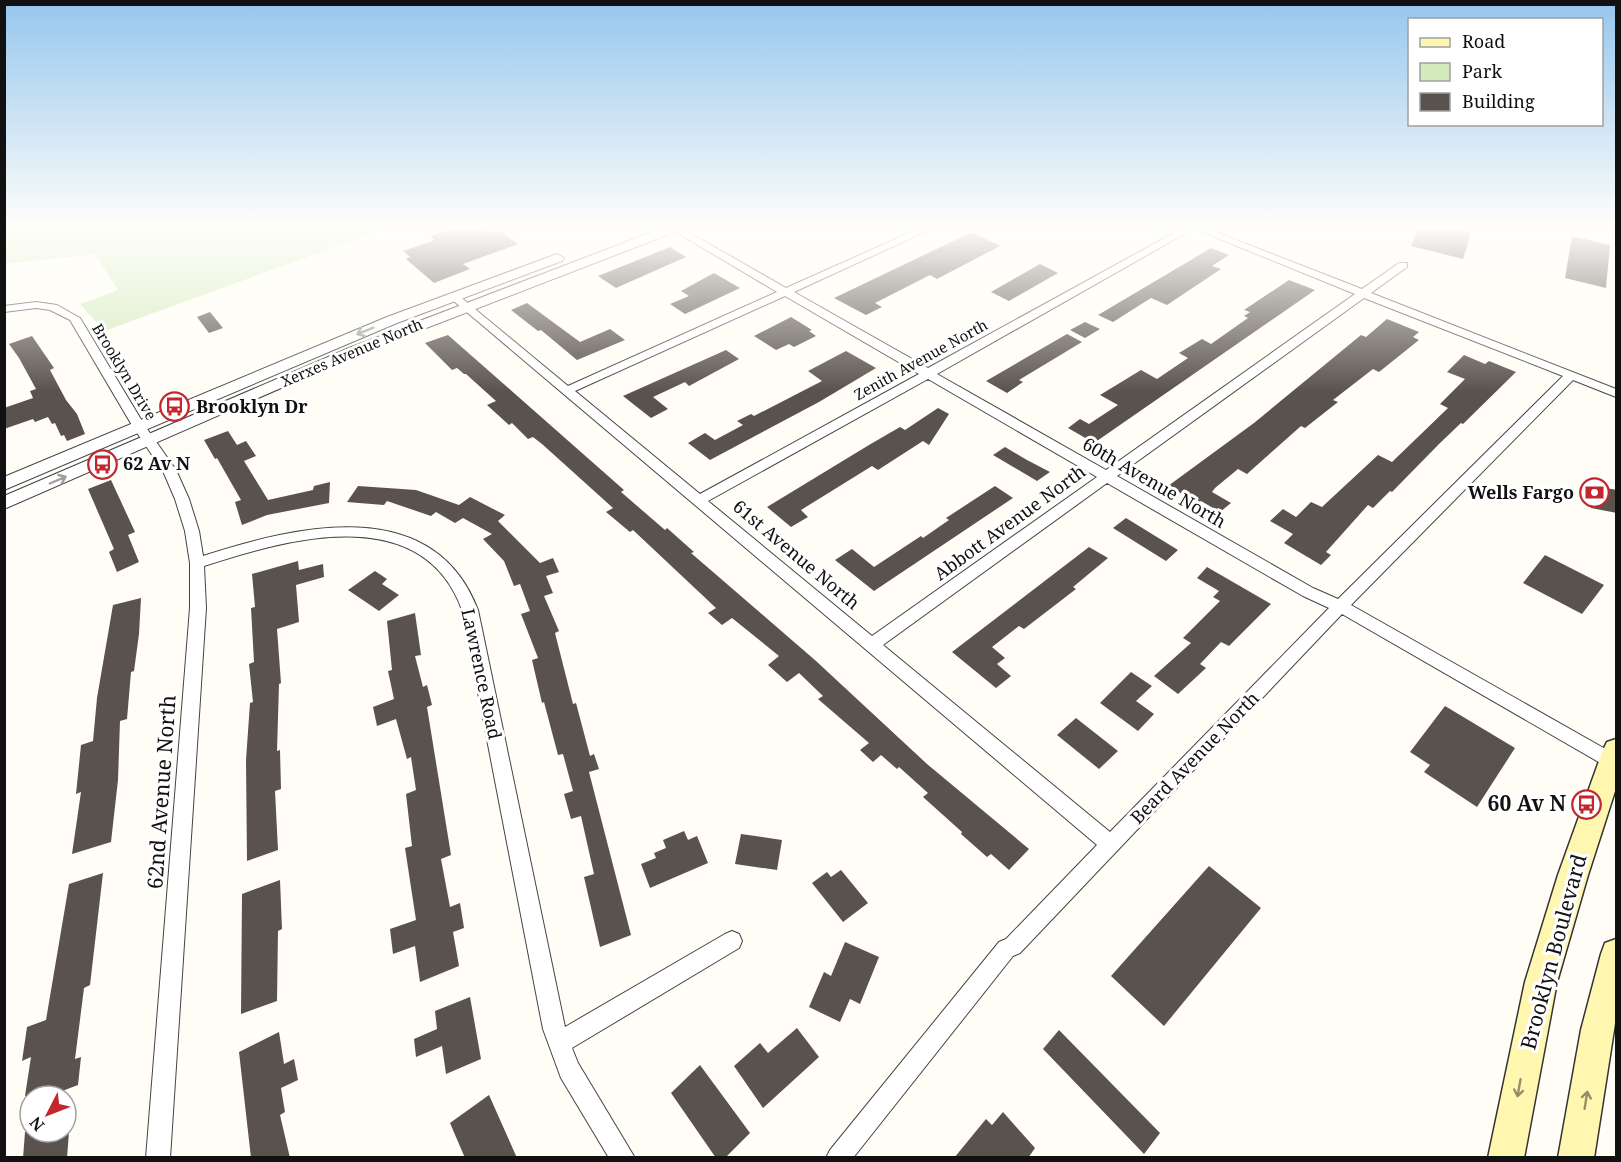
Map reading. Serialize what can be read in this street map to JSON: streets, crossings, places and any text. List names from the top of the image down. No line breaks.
{"streets":{"main road":["Brooklyn Boulevard"],"street":["Xerxes Avenue North","Zenith Avenue North","Brooklyn Drive","60th Avenue North","Abbott Avenue North","61st Avenue North","Lawrence Road","Beard Avenue North","62nd Avenue North"]},"crossings":[["Xerxes Avenue North","Brooklyn Drive"],["Xerxes Avenue North","61st Avenue North"],["Xerxes Avenue North","62nd Avenue North"],["Zenith Avenue North","60th Avenue North"],["Zenith Avenue North","61st Avenue North"],["Brooklyn Drive","62nd Avenue North"],["60th Avenue North","Abbott Avenue North"],["60th Avenue North","Beard Avenue North"],["60th Avenue North","Brooklyn Boulevard"],["Abbott Avenue North","61st Avenue North"],["61st Avenue North","Beard Avenue North"],["Lawrence Road","62nd Avenue North"]],"places":{"bus stop":["Brooklyn Dr","62 Av N","60 Av N"],"bank":["Wells Fargo"]},"legend":["Road","Park","Building"],"north":"bottom left"}
